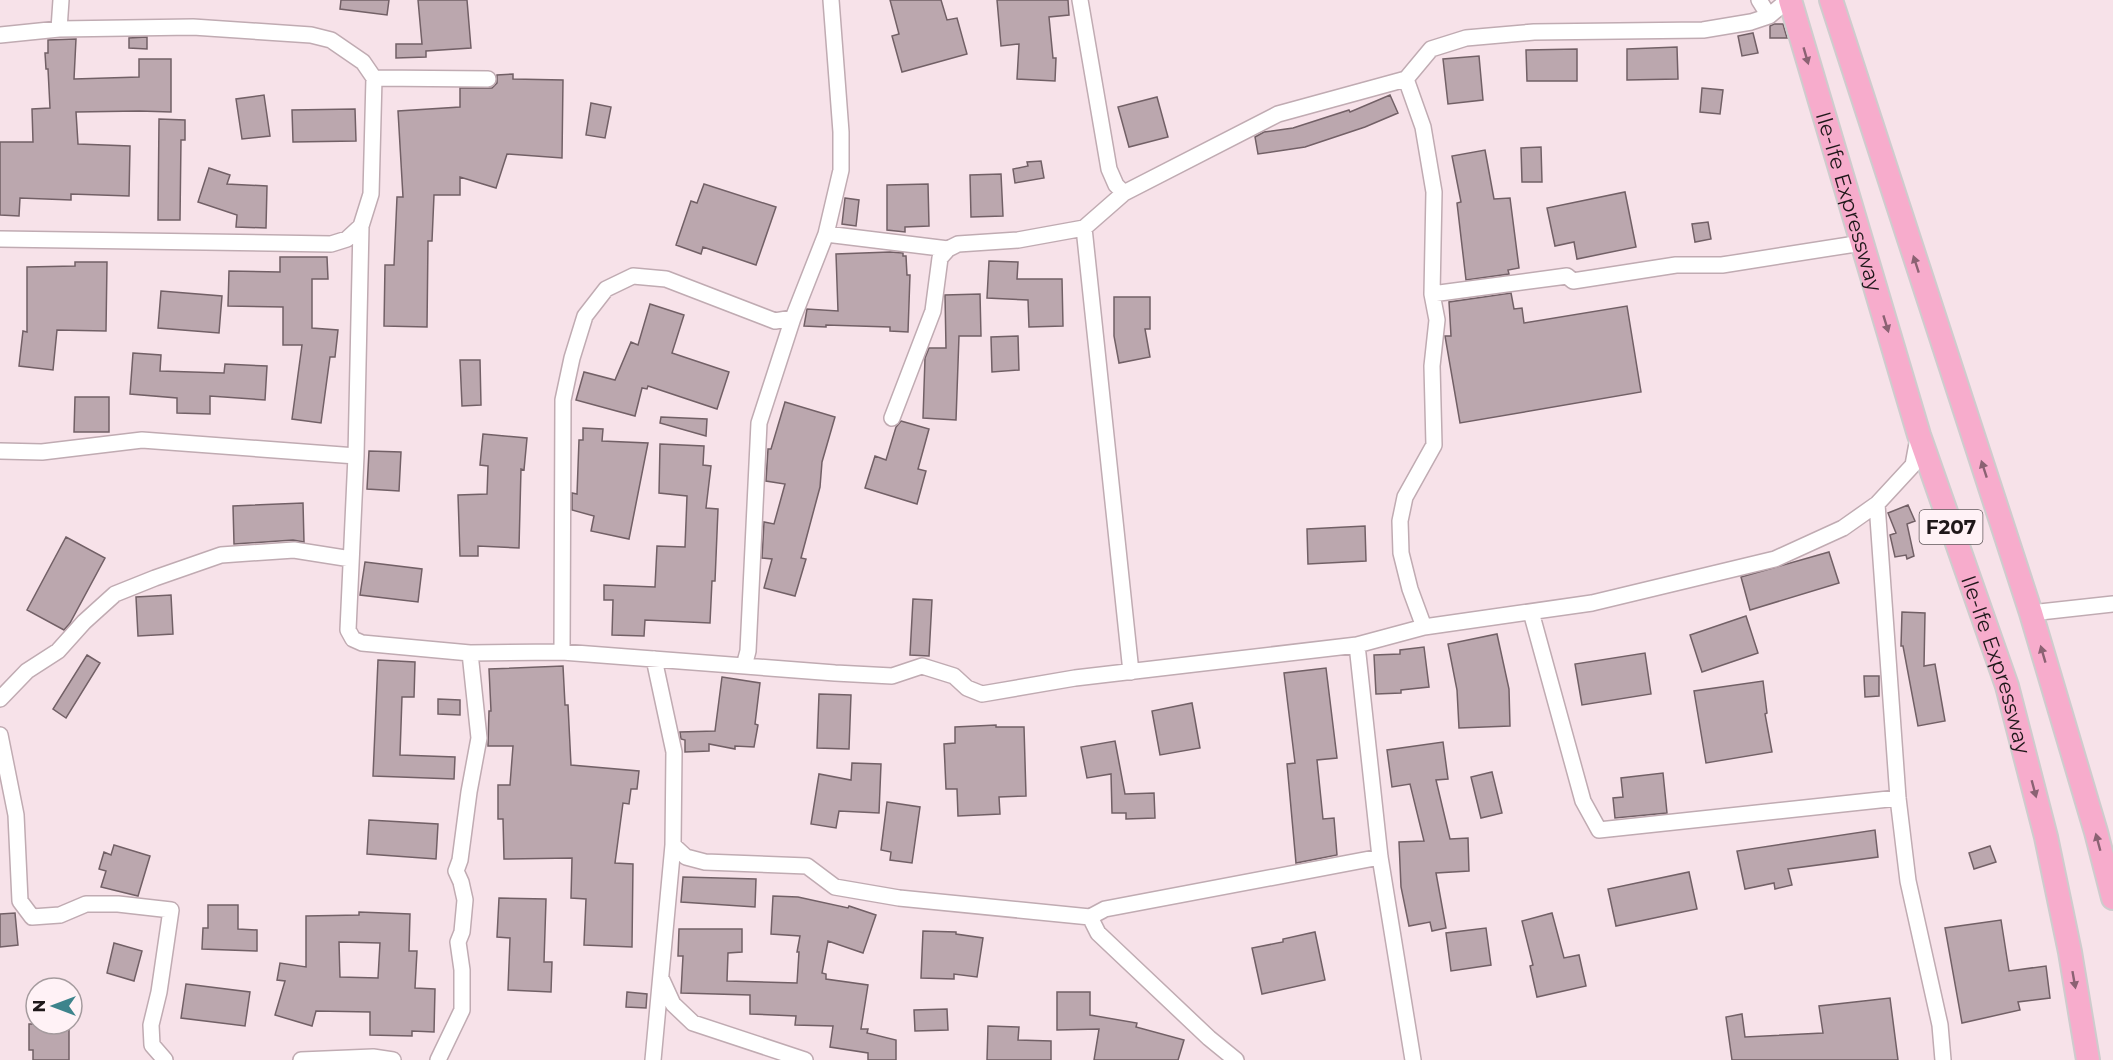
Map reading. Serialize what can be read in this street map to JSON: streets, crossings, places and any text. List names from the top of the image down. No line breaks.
{"streets":{"main road":["Ile-Ife Expressway","F207"]},"north":"left"}
